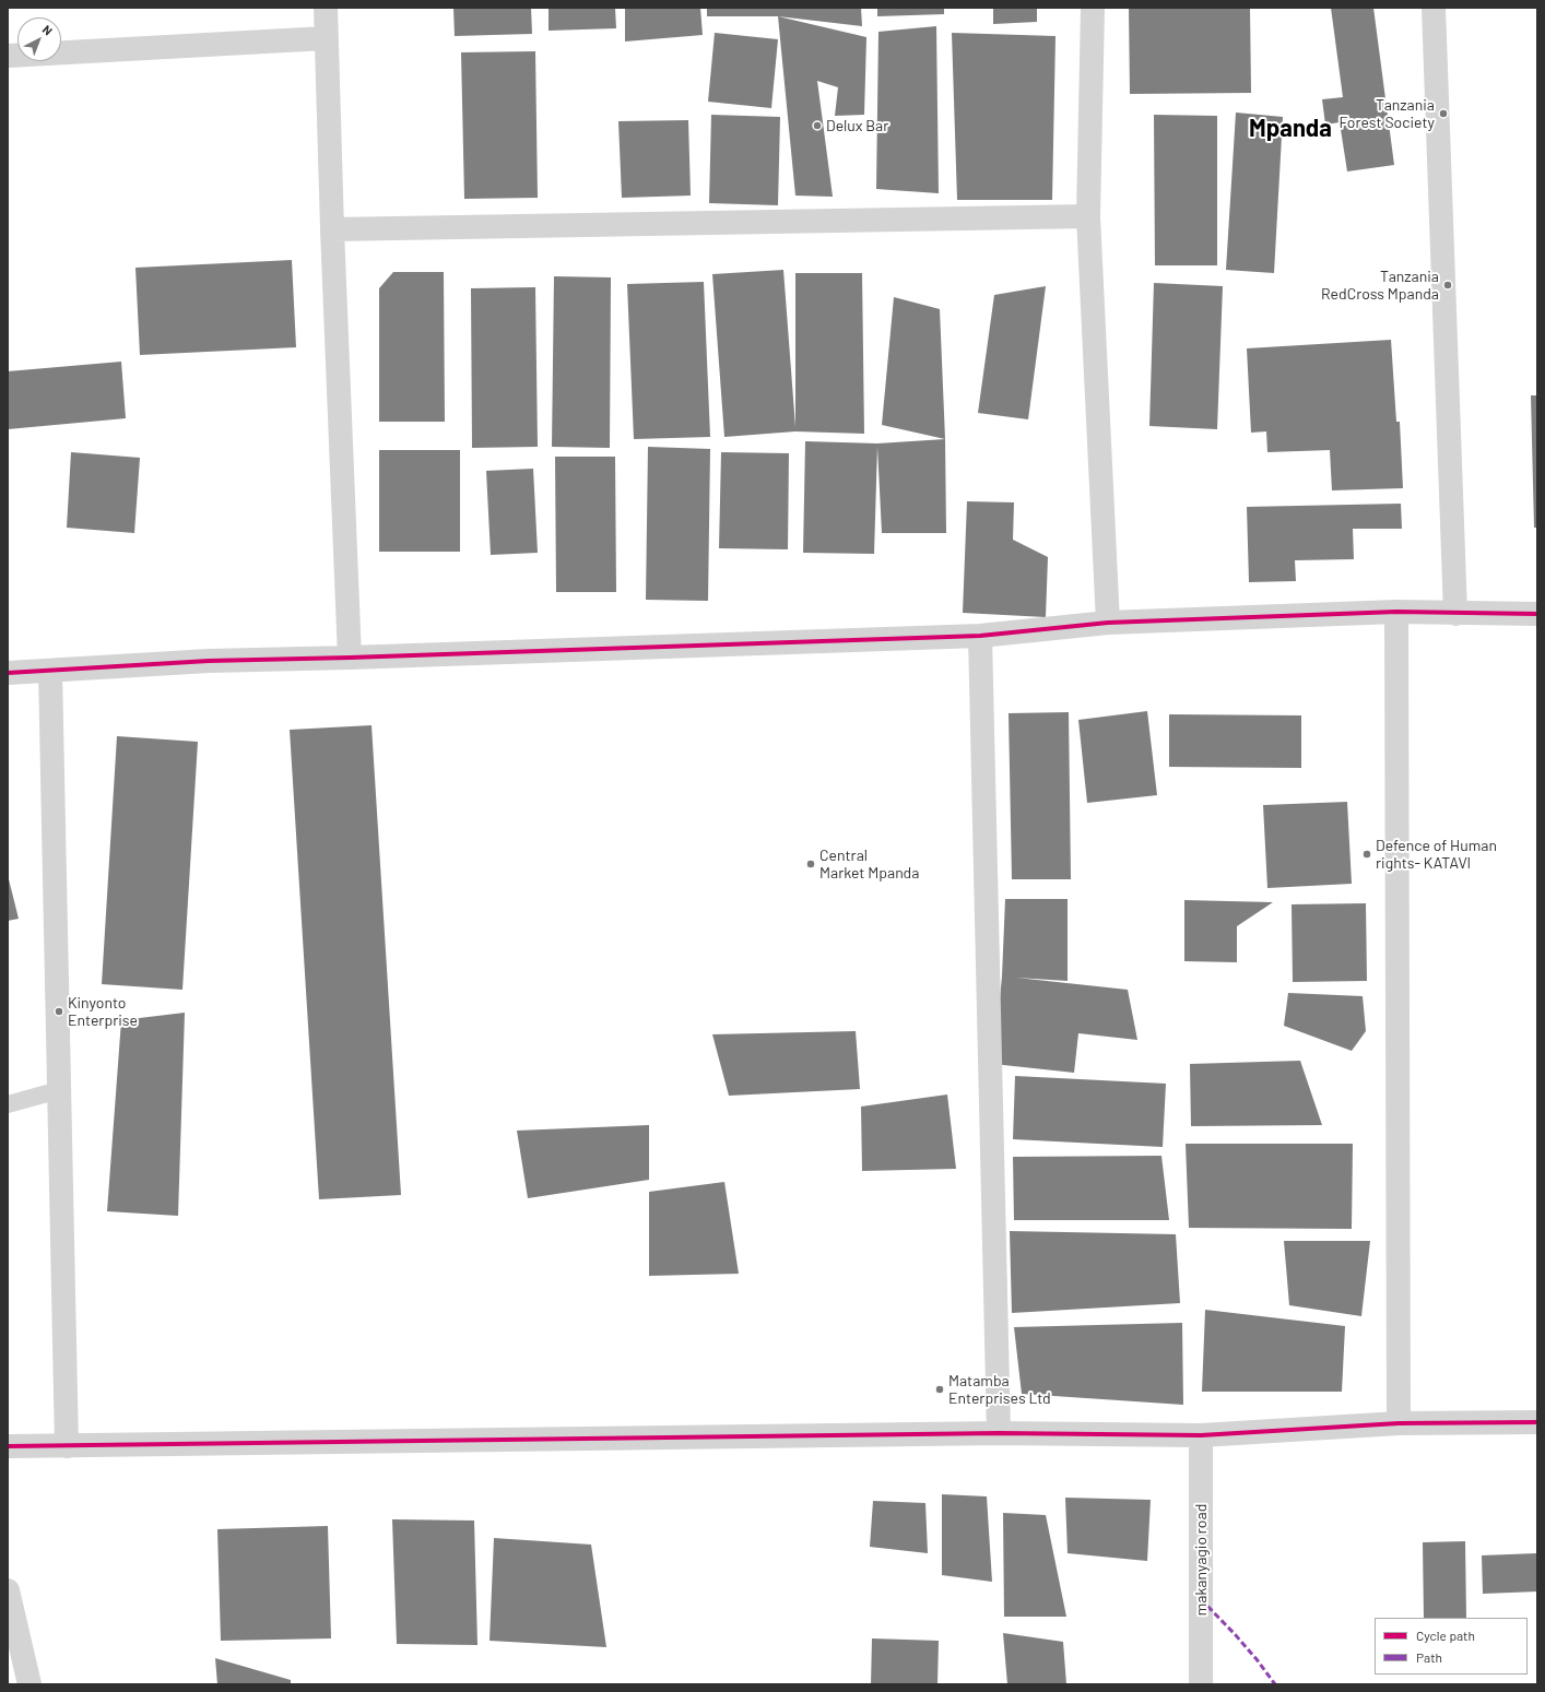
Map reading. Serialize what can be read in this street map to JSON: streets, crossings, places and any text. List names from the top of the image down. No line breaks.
{"streets":{"street":["makanyagio road"]},"districts":["Mpanda"],"places":["Tanzania Forest Society","Delux Bar","Tanzania RedCross Mpanda","Defence of Human rights- KATAVI","Central Market Mpanda","Kinyonto Enterprise","Matamba Enterprises Ltd"],"legend":["Cycle path","Path"],"north":"top right"}
